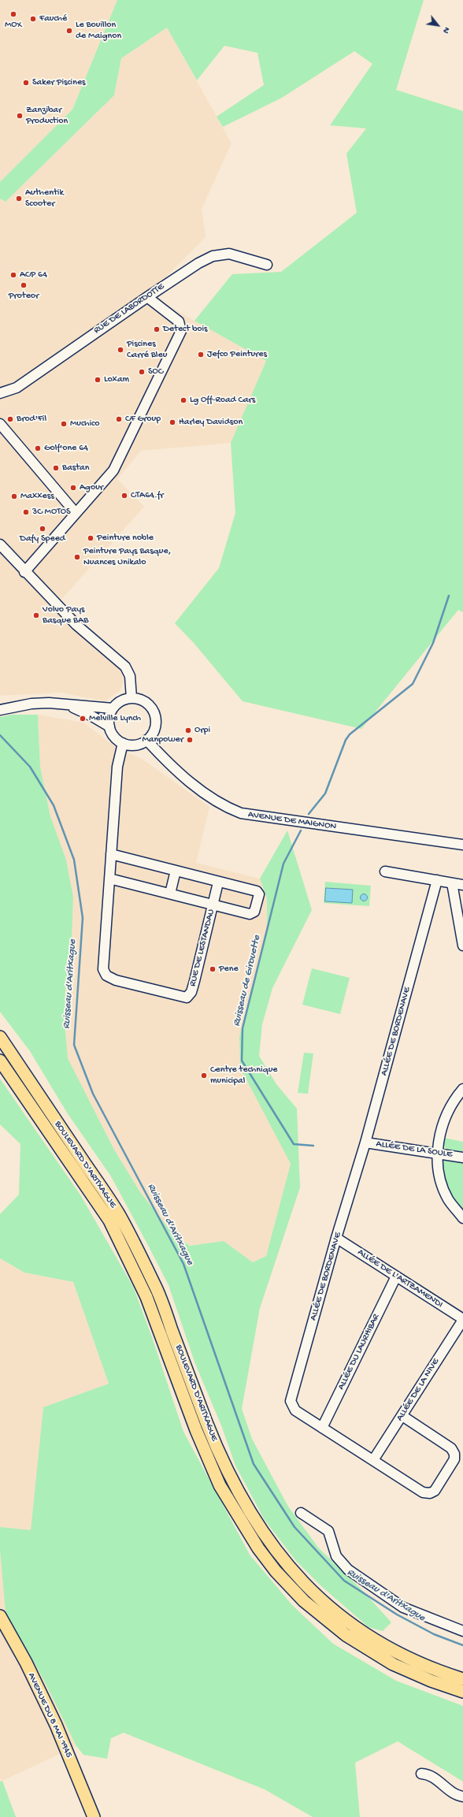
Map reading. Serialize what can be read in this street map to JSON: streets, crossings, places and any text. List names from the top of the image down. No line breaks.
{"streets":{"main road":["BOULEVARD D'ARITXAGUE","AVENUE DU 8 MAI 1945"],"street":["RUE DE LABORDOTTE","AVENUE DE MAIGNON","RUE DE LESTANDAU","ALLÉE DE BORDENAVE","ALLÉE DE LA SOULE","ALLÉE DE L'ARTZAMENDI","ALLÉE DU LAURHIBAR","ALLÉE DE LA NIVE"]},"crossings":[["AVENUE DE MAIGNON","RUE DE LESTANDAU"],["ALLÉE DE BORDENAVE","ALLÉE DE LA SOULE"],["ALLÉE DE BORDENAVE","ALLÉE DE L'ARTZAMENDI"],["ALLÉE DE BORDENAVE","ALLÉE DU LAURHIBAR"],["ALLÉE DE BORDENAVE","ALLÉE DE LA NIVE"],["ALLÉE DE L'ARTZAMENDI","ALLÉE DU LAURHIBAR"],["ALLÉE DE L'ARTZAMENDI","ALLÉE DE LA NIVE"]],"water":["Ruisseau de Girouette","Ruisseau d'Aritxague"],"places":["MOX","Fauché","Le Bouillon de Maignon","Saker Piscines","Zanzibar Production","Authentik Scooter","ACP 64","Proteor","Detect bois","Piscines Carré Bleu","Jefco Peintures","SOC","Loxam","Lg Off-Road Cars","Brod'Fil","CF Group","Harley Davidson","Muchico","Golf'one 64","Bastan","Agour","CTA64.fr","Maxxess","3C MOTOS","Dafy Speed","Peinture noble","Peinture Pays Basque, Nuances Unikalo","Volvo Pays Basque BAB","Melville Lynch","Orpi","Manpower","Pene","Centre technique municipal"],"north":"bottom right"}
